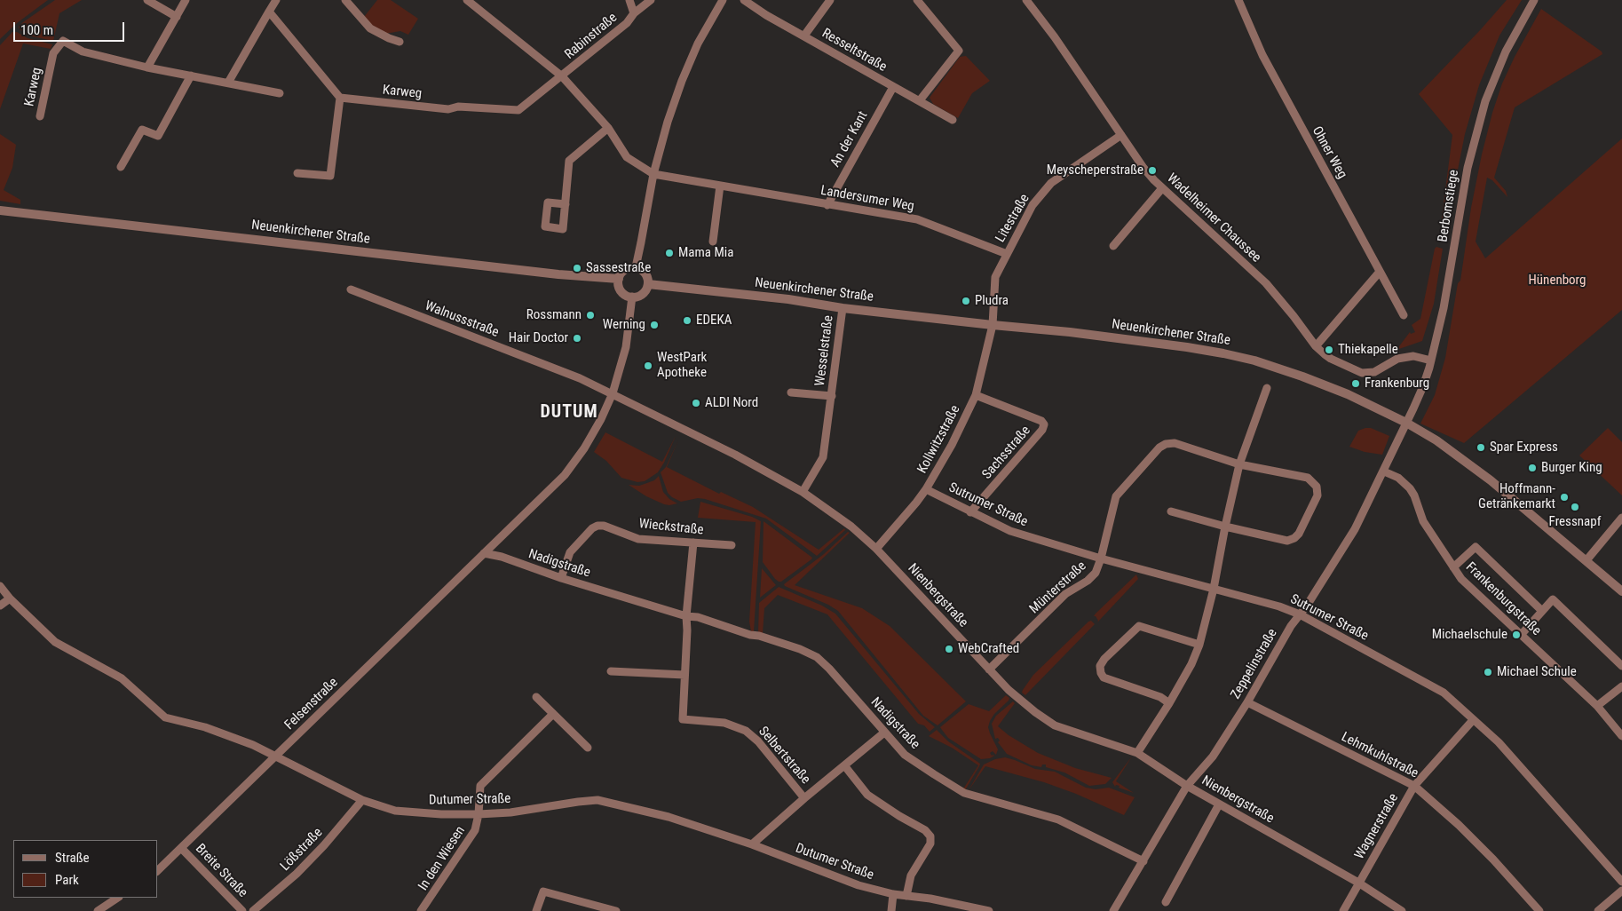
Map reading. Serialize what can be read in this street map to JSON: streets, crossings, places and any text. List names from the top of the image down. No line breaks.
{"streets":{"street":["Rabinstraße","Resseltstraße","Karweg","An der Kant","Ohner Weg","Landersumer Weg","Berbomstiege","Litestraße","Wadelheimer Chaussee","Neuenkirchener Straße","Walnussstraße","Wesselstraße","Kollwitzstraße","Sachsstraße","Sutrumer Straße","Wieckstraße","Nadigstraße","Münterstraße","Nienbergstraße","Frankenburgstraße","Zeppelinstraße","Felsenstraße","Selbertstraße","Lehmkuhlstraße","Dutumer Straße","Wagnerstraße","Lößstraße","In den Wiesen","Breite Straße"]},"crossings":[["Rabinstraße","Karweg"],["Rabinstraße","Landersumer Weg"],["Resseltstraße","An der Kant"],["Karweg","Landersumer Weg"],["An der Kant","Landersumer Weg"],["Landersumer Weg","Litestraße"],["Berbomstiege","Wadelheimer Chaussee"],["Berbomstiege","Neuenkirchener Straße"],["Berbomstiege","Zeppelinstraße"],["Litestraße","Wadelheimer Chaussee"],["Litestraße","Neuenkirchener Straße"],["Litestraße","Kollwitzstraße"],["Neuenkirchener Straße","Wesselstraße"],["Neuenkirchener Straße","Kollwitzstraße"],["Neuenkirchener Straße","Zeppelinstraße"],["Neuenkirchener Straße","Felsenstraße"],["Walnussstraße","Nienbergstraße"],["Walnussstraße","Felsenstraße"],["Wesselstraße","Nienbergstraße"],["Kollwitzstraße","Sachsstraße"],["Kollwitzstraße","Sutrumer Straße"],["Kollwitzstraße","Nienbergstraße"],["Sachsstraße","Sutrumer Straße"],["Sutrumer Straße","Münterstraße"],["Sutrumer Straße","Zeppelinstraße"],["Sutrumer Straße","Wagnerstraße"],["Wieckstraße","Nadigstraße"],["Nadigstraße","Zeppelinstraße"],["Nadigstraße","Felsenstraße"],["Nadigstraße","Selbertstraße"],["Münterstraße","Nienbergstraße"],["Nienbergstraße","Zeppelinstraße"],["Nienbergstraße","Felsenstraße"],["Nienbergstraße","Wagnerstraße"],["Frankenburgstraße","Zeppelinstraße"],["Zeppelinstraße","Lehmkuhlstraße"],["Felsenstraße","Dutumer Straße"],["Felsenstraße","Breite Straße"],["Lehmkuhlstraße","Wagnerstraße"],["Dutumer Straße","Lößstraße"],["Dutumer Straße","In den Wiesen"]],"districts":["DUTUM"],"parks":["Hünenborg"],"places":["Meyscheperstraße","Mama Mia","Sassestraße","Pludra","Rossmann","EDEKA","Werning","Hair Doctor","Thiekapelle","WestPark Apotheke","Frankenburg","ALDI Nord","Spar Express","Burger King","Hoffmann- Getränkemarkt","Fressnapf","Michaelschule","WebCrafted","Michael Schule"],"legend":["Straße","Park"],"scale_bar":"100 m"}
